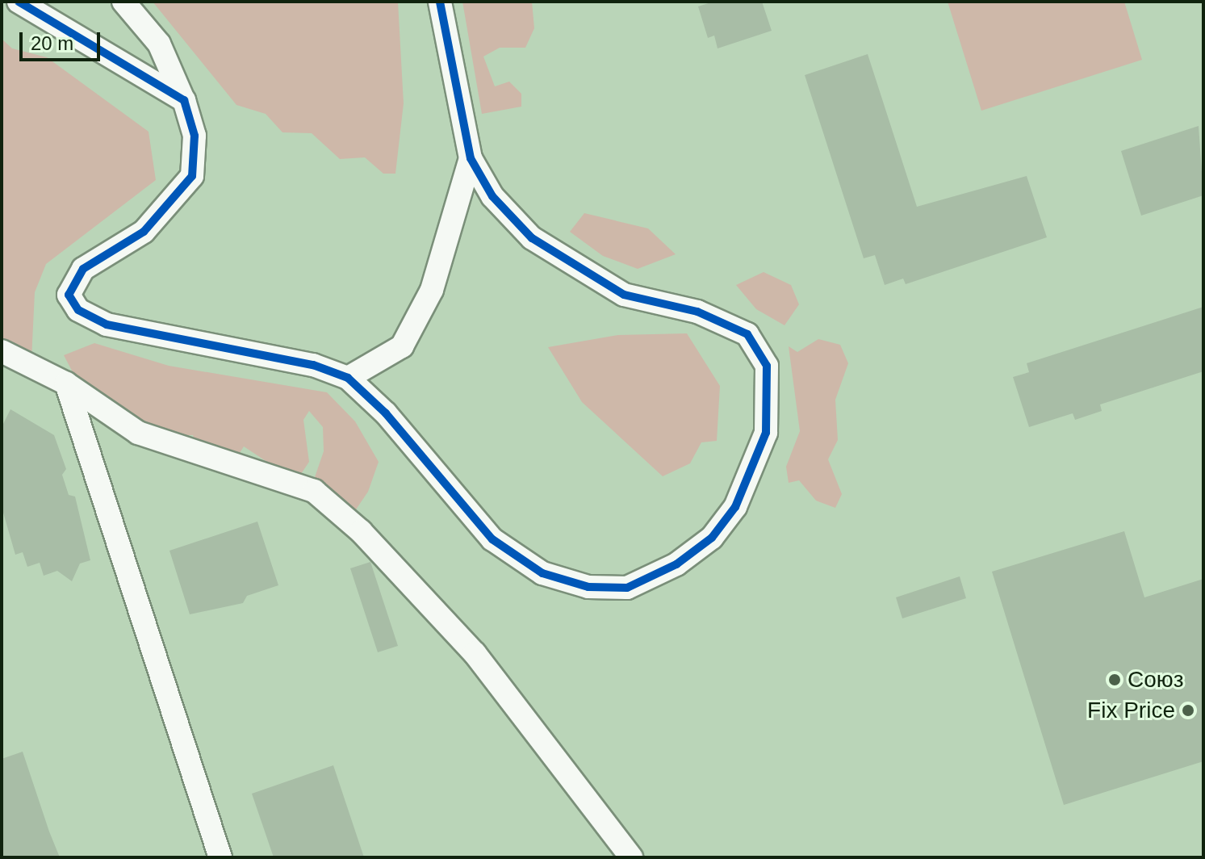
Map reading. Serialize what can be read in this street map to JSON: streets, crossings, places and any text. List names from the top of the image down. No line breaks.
{"places":["Союз","Fix Price"],"scale_bar":"20 m"}
